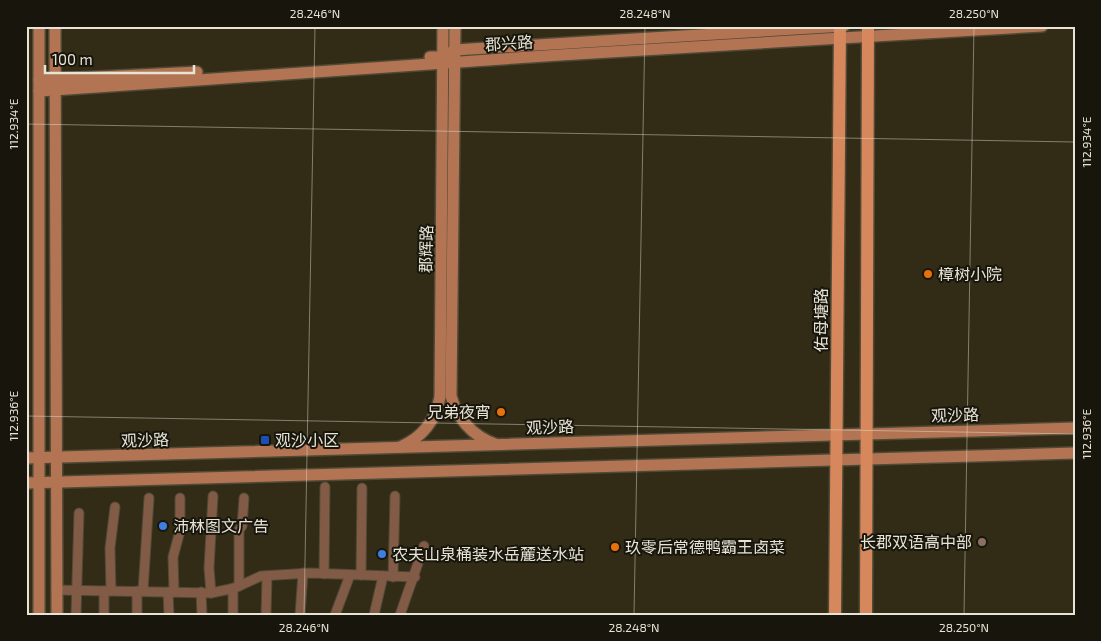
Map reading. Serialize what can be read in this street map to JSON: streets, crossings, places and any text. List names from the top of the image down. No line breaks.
{"streets":{"main road":["郡兴路","郡辉路","佑母塘路","观沙路"]},"crossings":[["郡兴路","郡辉路"],["郡兴路","佑母塘路"],["郡辉路","观沙路"],["佑母塘路","观沙路"]],"places":{"other":["樟树小院","兄弟夜宵","沛林图文广告","长郡双语高中部","玖零后常德鸭霸王卤菜","农夫山泉桶装水岳麓送水站"],"transit":["观沙小区"]},"scale_bar":"100 m","coordinates":["28.246°N","28.248°N","28.250°N","112.934°E","112.936°E"]}
